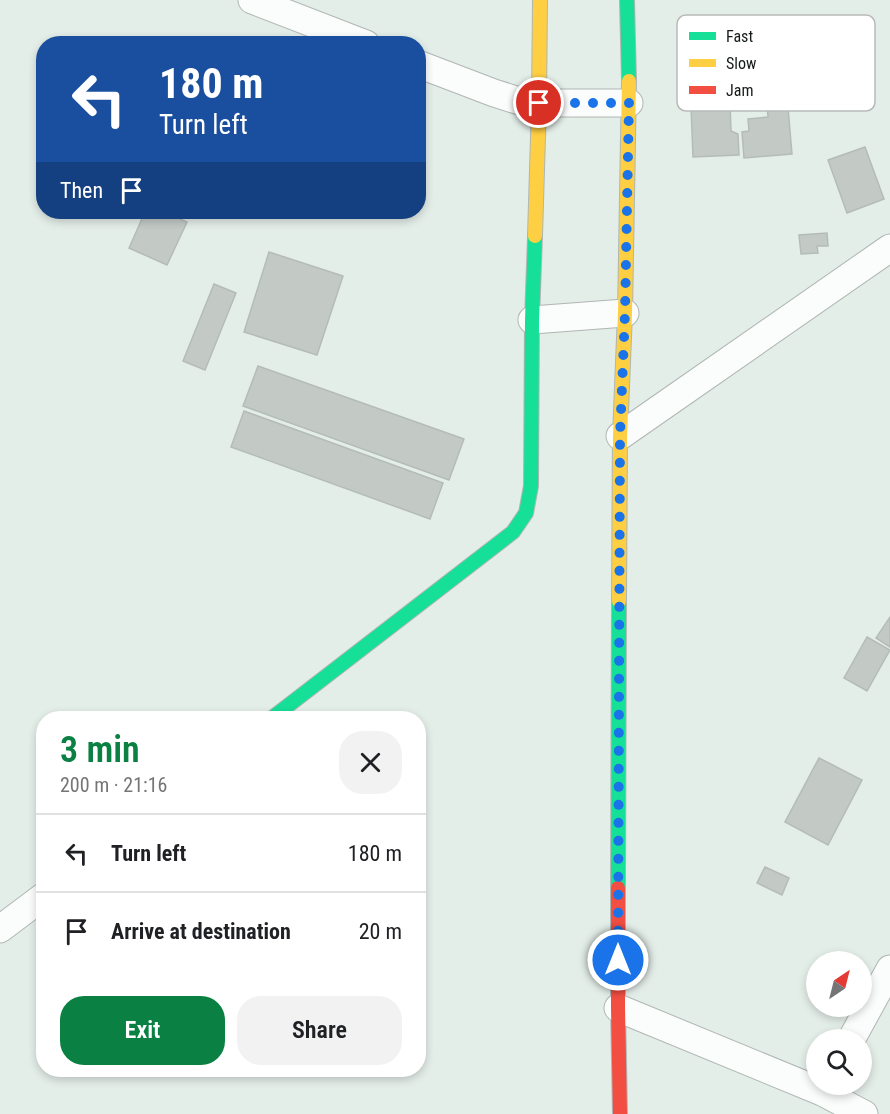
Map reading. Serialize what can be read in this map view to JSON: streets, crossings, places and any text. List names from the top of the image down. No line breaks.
{"legend":["Fast","Slow","Jam"],"north":"top right","page":{"turn":["180 m","Turn left"],"then":"Then","heading":["3 min","200 m · 21:16"],"list":[{"name":"Turn left","value":"180 m"},{"name":"Arrive at destination","value":"20 m"}],"buttons":["Exit","Share"]}}
